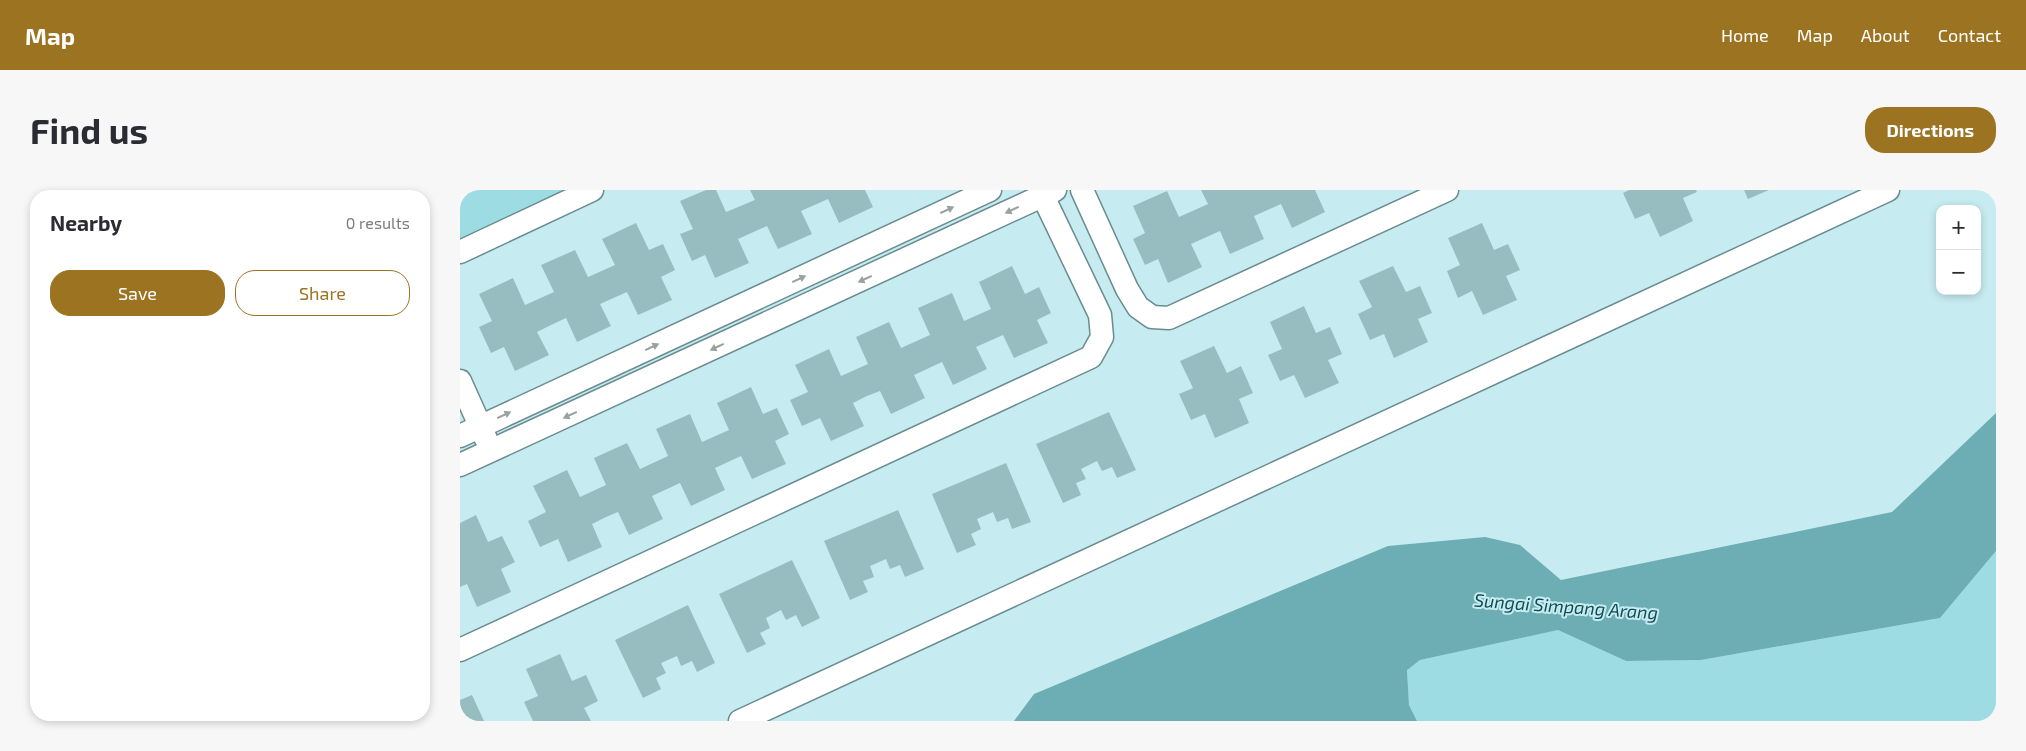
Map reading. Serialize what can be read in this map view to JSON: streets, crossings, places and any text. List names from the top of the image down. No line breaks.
{"water":["Sungai Simpang Arang"],"page":{"header":"Map","nav":["Home","Map","About","Contact"],"buttons":["Directions",["Save","Share"]],"title":"Find us","heading":["Nearby","0 results"],"map_buttons":["+","−"]}}
